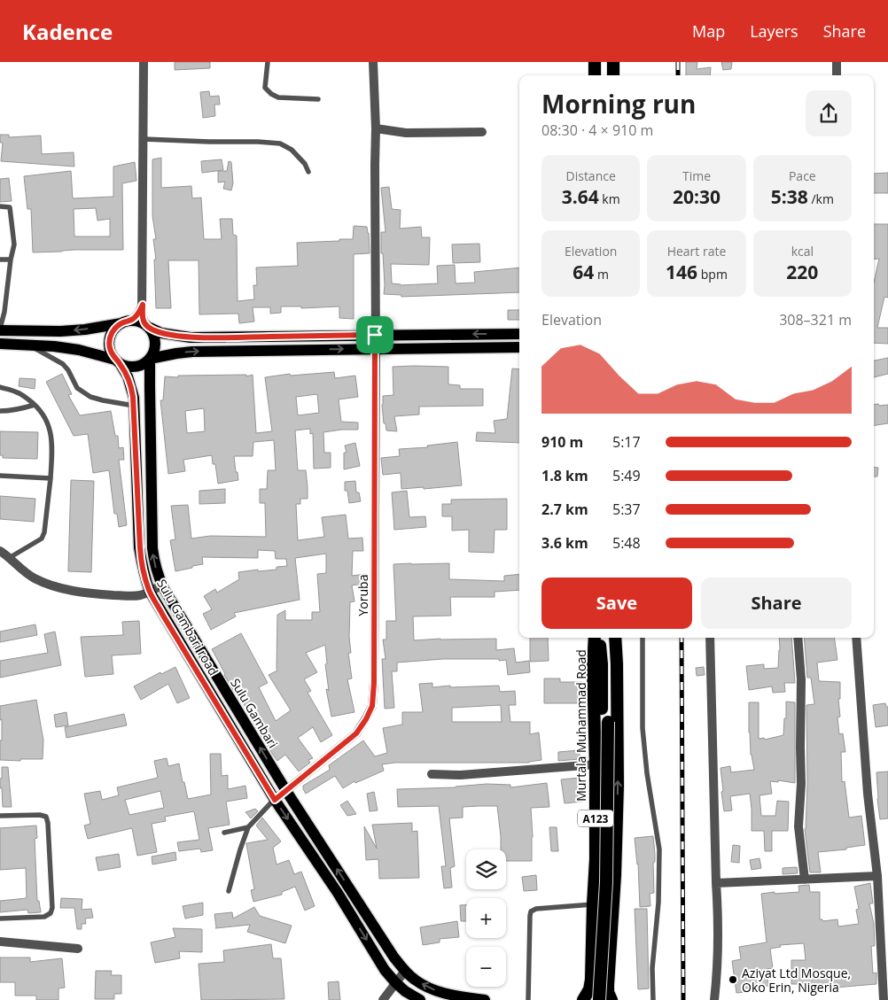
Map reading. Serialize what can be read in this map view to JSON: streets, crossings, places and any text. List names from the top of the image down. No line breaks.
{"streets":{"highway":["Murtala Muhammad Road","A123"],"main road":["Sulu Gambari road","Sulu Gambari"],"street":["Yoruba"]},"crossings":[["Yoruba","Sulu Gambari road"],["Yoruba","Sulu Gambari"],["Sulu Gambari road","Sulu Gambari"]],"one_way":["Sulu Gambari"],"places":["Aziyat Ltd Mosque, Oko Erin, Nigeria"],"page":{"header":"Kadence","nav":["Map","Layers","Share"],"heading":["Morning run","08:30 · 4 × 910 m"],"stats":[["Distance","3.64 km"],["Time","20:30"],["Pace","5:38 /km"],["Elevation","64 m"],["Heart rate","146 bpm"],["kcal","220"]],"chart":["Elevation","308–321 m"],"list":[{"name":"910 m","note":"5:17"},{"name":"1.8 km","note":"5:49"},{"name":"2.7 km","note":"5:37"},{"name":"3.6 km","note":"5:48"}],"buttons":["Save","Share"],"map_buttons":["+","−"]}}
